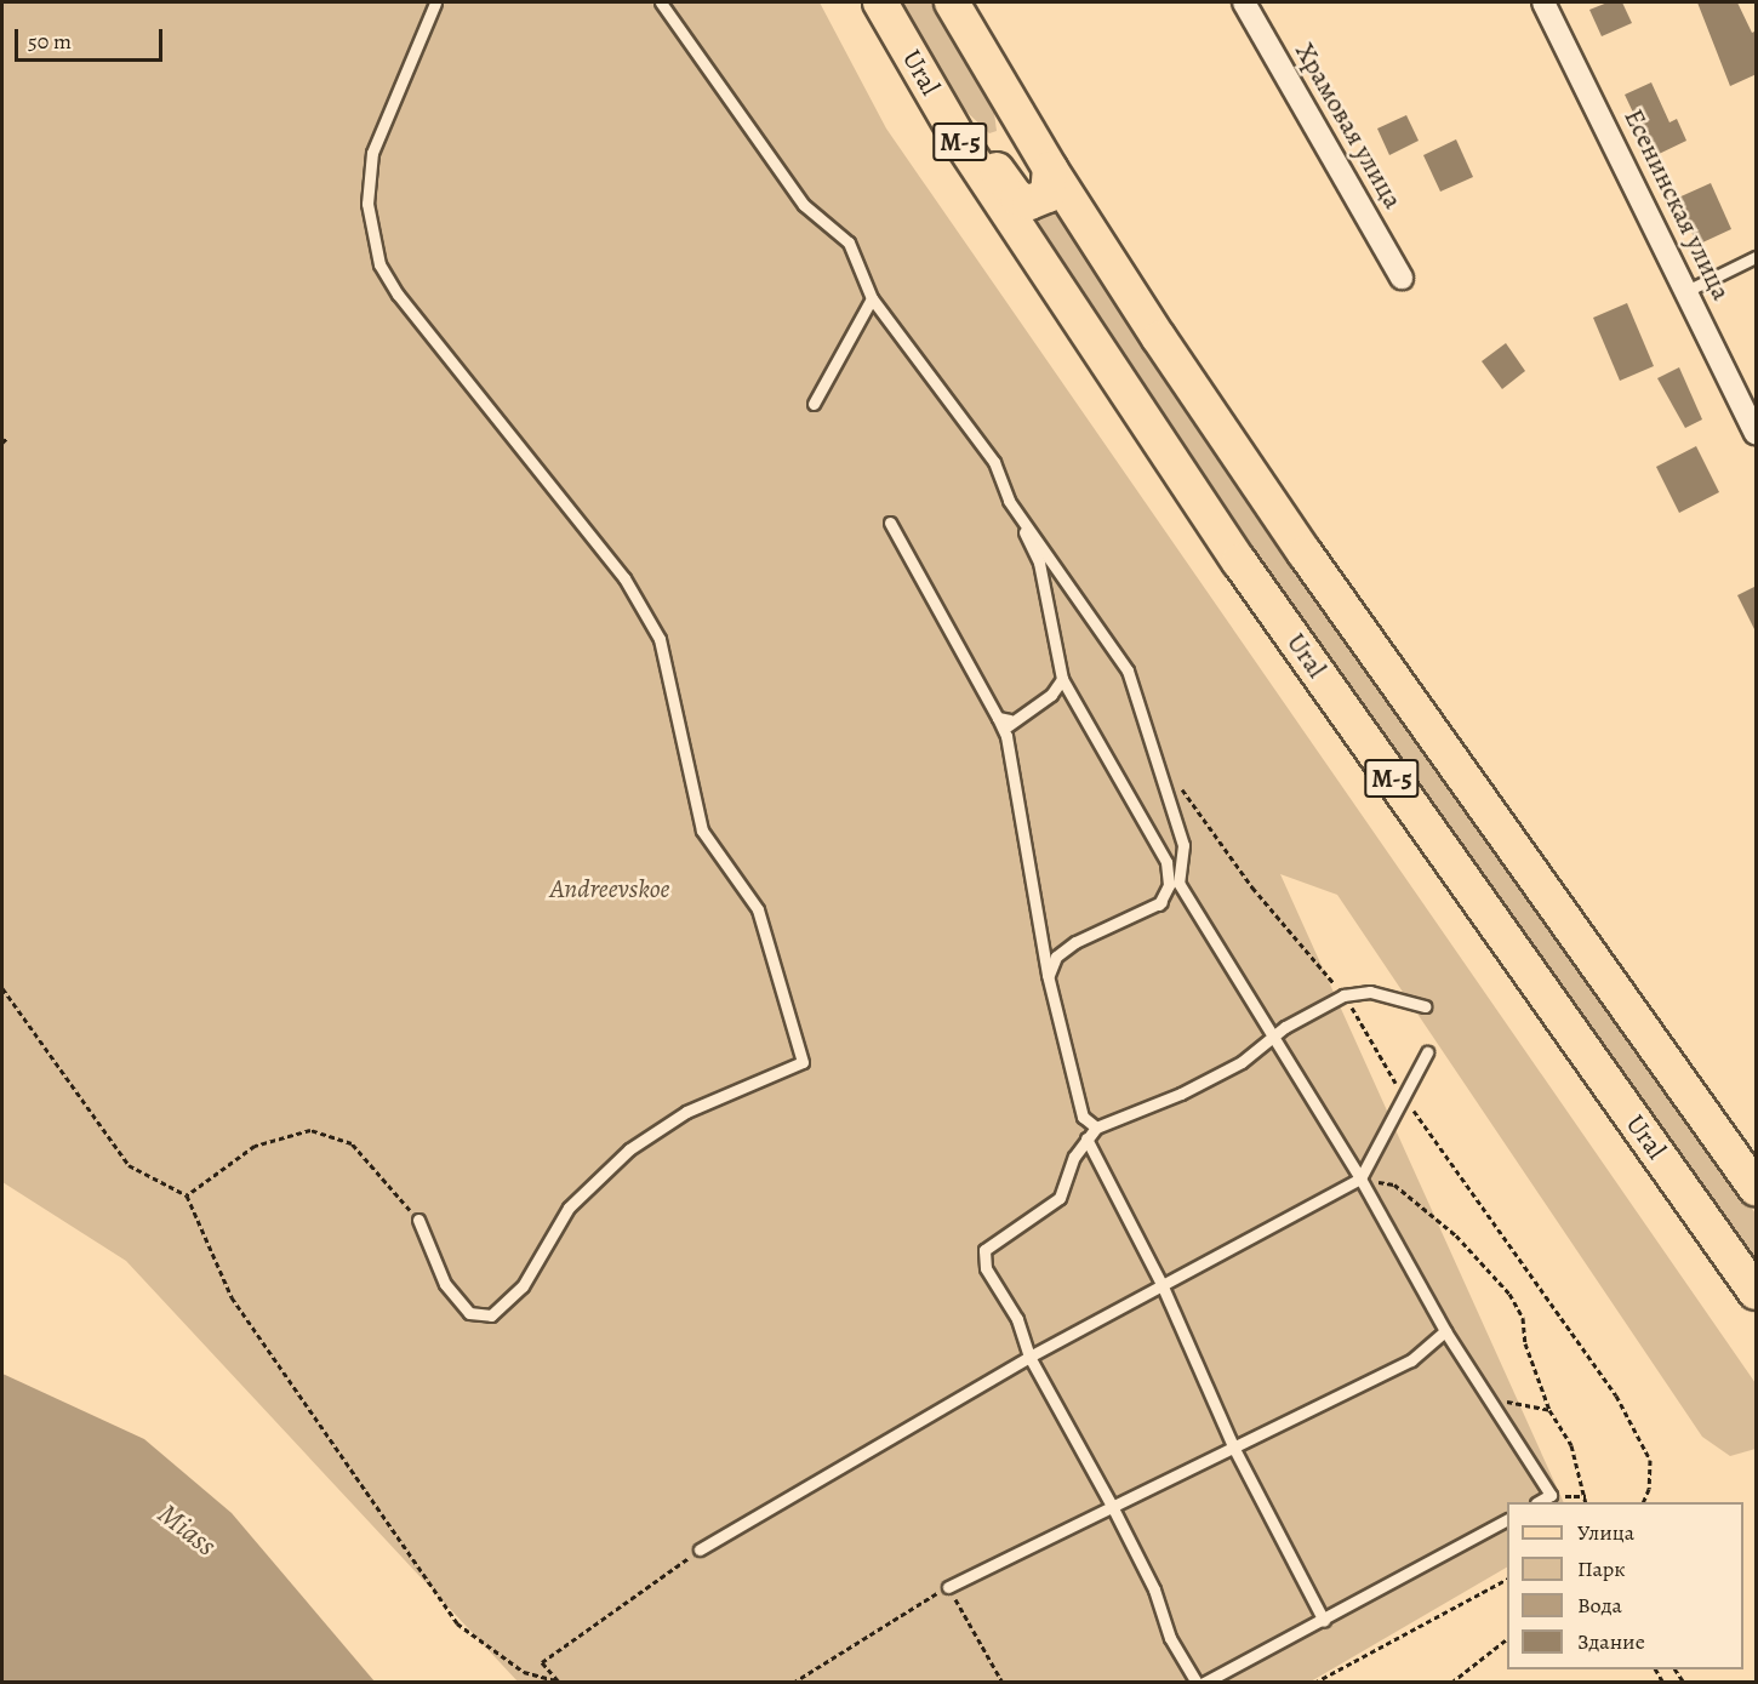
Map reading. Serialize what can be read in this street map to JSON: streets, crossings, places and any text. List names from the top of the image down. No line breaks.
{"streets":{"main road":["Ural","М-5"],"street":["Храмовая улица","Есенинская улица"]},"water":["Miass"],"parks":["Andreevskoe"],"legend":["Улица","Парк","Вода","Здание"],"scale_bar":"50 m"}
